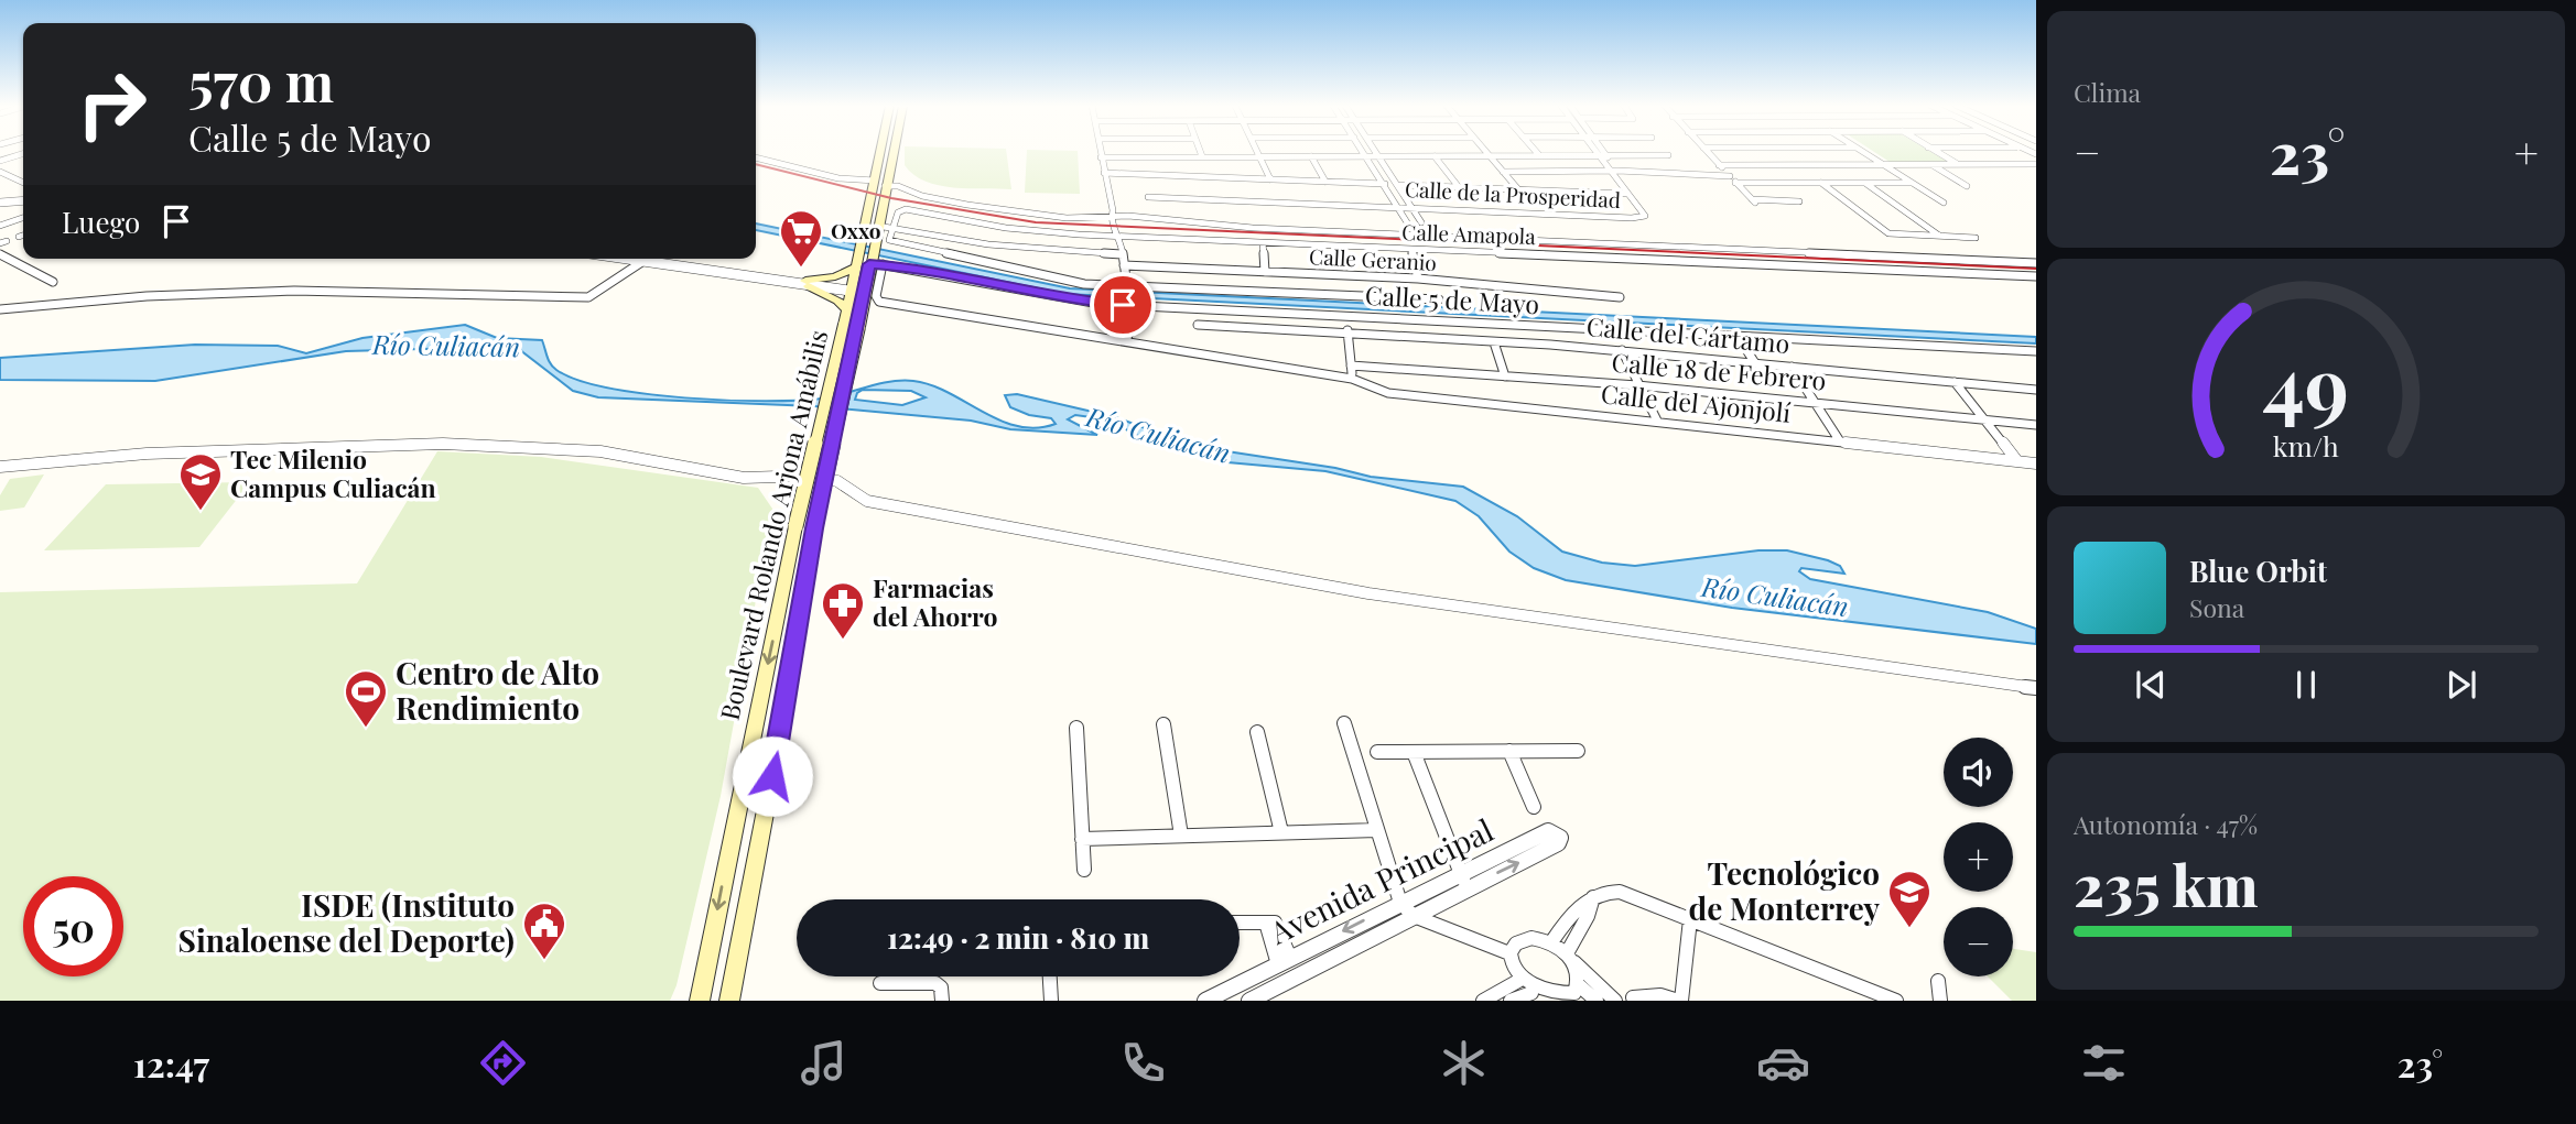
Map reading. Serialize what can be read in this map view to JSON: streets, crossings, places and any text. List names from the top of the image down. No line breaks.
{"streets":{"main road":["Boulevard Rolando Arjona Amábilis"],"street":["Calle de la Prosperidad","Calle Amapola","Calle Geranio","Calle 5 de Mayo","Calle del Cártamo","Calle 18 de Febrero","Calle del Ajonjolí","Avenida Principal"]},"crossings":[["Calle 5 de Mayo","Calle del Ajonjolí"],["Calle 5 de Mayo","Boulevard Rolando Arjona Amábilis"]],"water":["Río Culiacán"],"places":{"supermarket":["Oxxo"],"school or university":["Tec Milenio Campus Culiacán","Tecnológico de Monterrey"],"pharmacy":["Farmacias del Ahorro"],"sports":["Centro de Alto Rendimiento"],"public building":["ISDE (Instituto Sinaloense del Deporte)"]},"page":{"tile":["Clima",["Autonomía · 47%","235 km"]],"turn":["570 m","Calle 5 de Mayo"],"heat":["−","23°","+"],"then":"Luego","song":["Blue Orbit","Sona"],"map_buttons":["+","−"],"limit":"50","trip":"12:49 · 2 min · 810 m","tabs":["12:47","23°"],"gauge":["49","km/h"]}}
